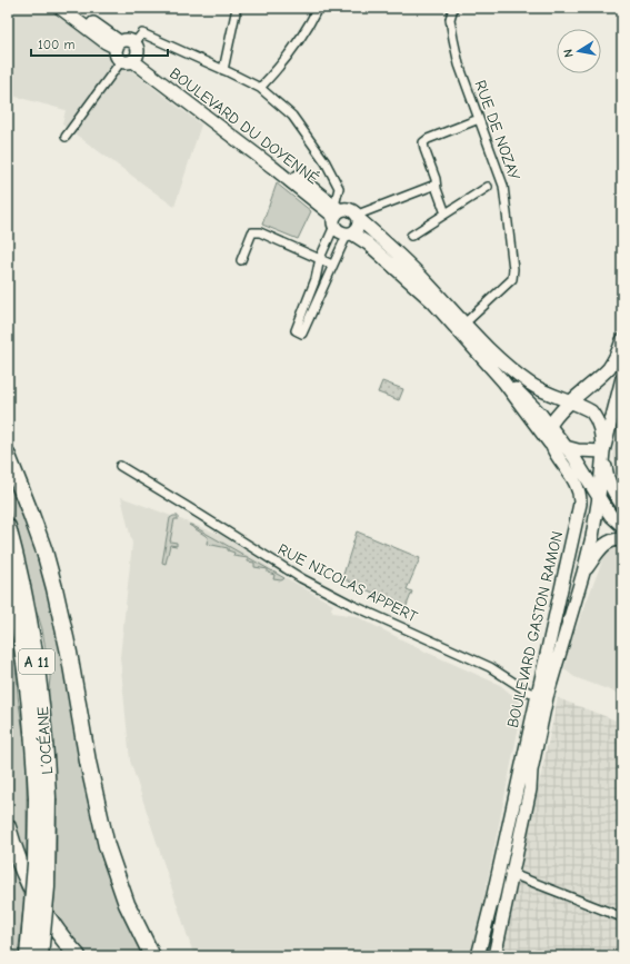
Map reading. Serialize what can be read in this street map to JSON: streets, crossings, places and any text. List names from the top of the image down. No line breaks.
{"streets":{"highway":["A 11","L’OCÉANE"],"main road":["BOULEVARD DU DOYENNÉ","BOULEVARD GASTON RAMON"],"street":["RUE DE NOZAY","RUE NICOLAS APPERT"]},"crossings":[["BOULEVARD DU DOYENNÉ","RUE DE NOZAY"],["BOULEVARD DU DOYENNÉ","BOULEVARD GASTON RAMON"],["RUE NICOLAS APPERT","BOULEVARD GASTON RAMON"]],"scale_bar":"100 m","north":"left"}
